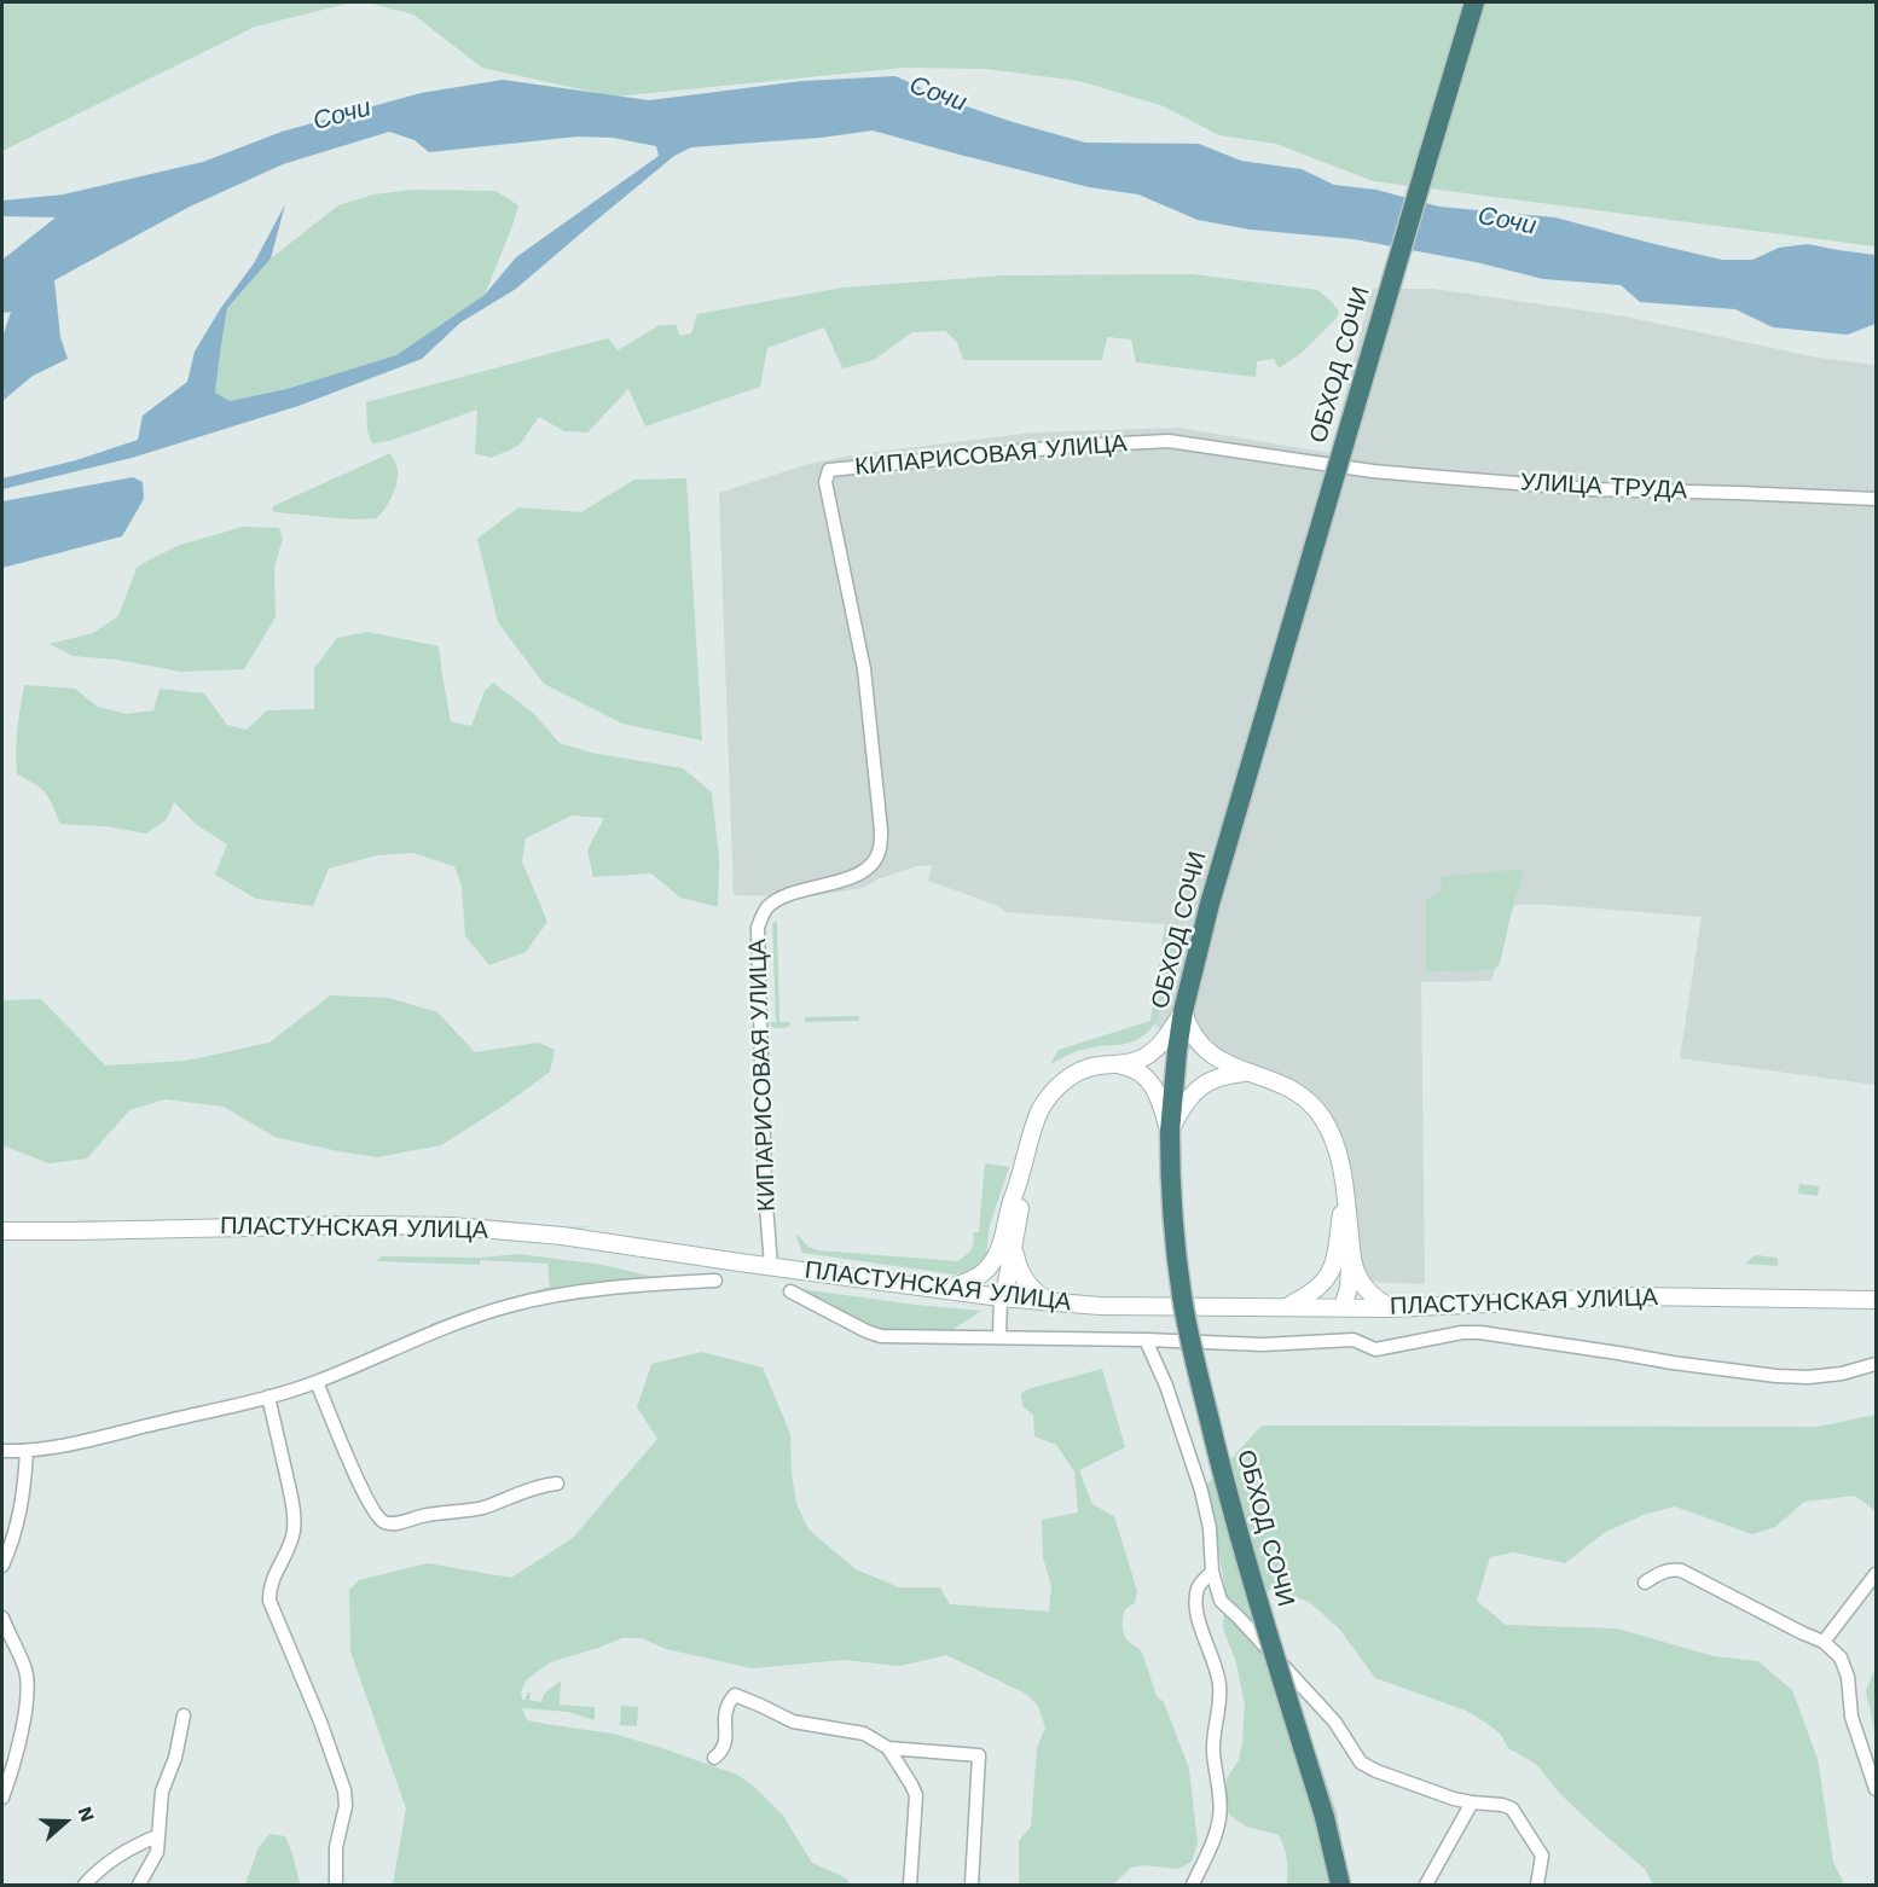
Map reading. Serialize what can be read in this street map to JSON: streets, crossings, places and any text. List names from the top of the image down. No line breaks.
{"streets":{"highway":["ОБХОД СОЧИ"],"main road":["ПЛАСТУНСКАЯ УЛИЦА"],"street":["КИПАРИСОВАЯ УЛИЦА","УЛИЦА ТРУДА"]},"crossings":[["КИПАРИСОВАЯ УЛИЦА","УЛИЦА ТРУДА"],["КИПАРИСОВАЯ УЛИЦА","ПЛАСТУНСКАЯ УЛИЦА"]],"water":["Сочи"],"north":"right"}
